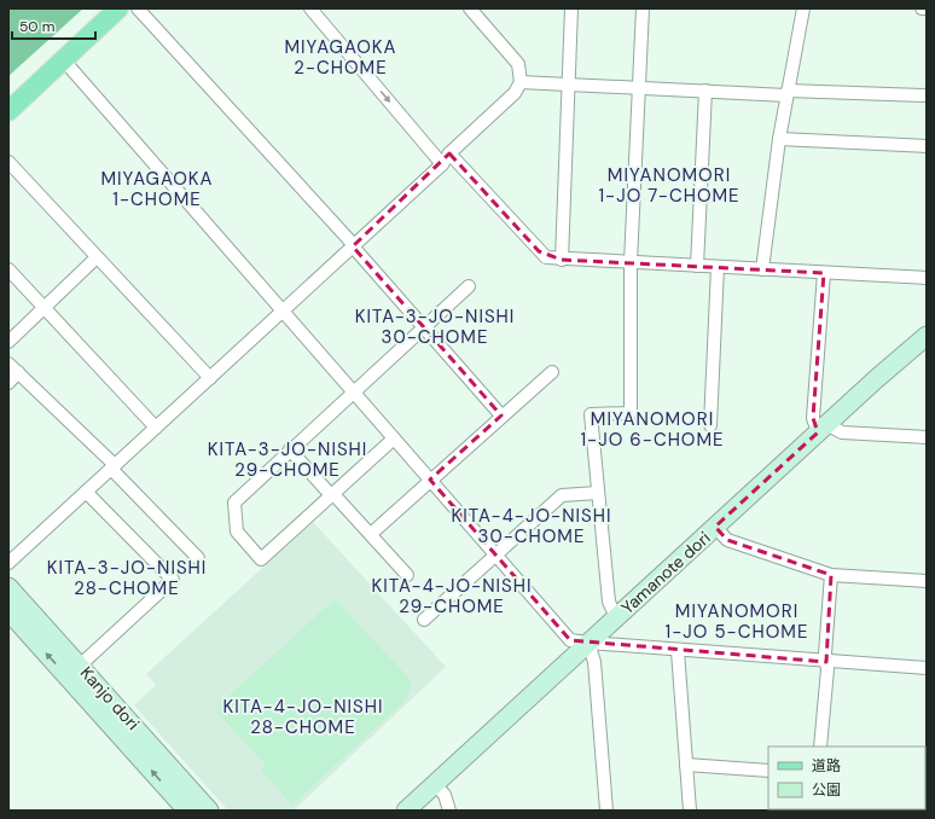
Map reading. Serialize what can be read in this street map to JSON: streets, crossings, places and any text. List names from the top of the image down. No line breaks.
{"streets":{"main road":["Yamanote dori","Kanjo dori"]},"districts":["MIYAGAOKA 2-CHOME","MIYANOMORI 1-JO 7-CHOME","MIYAGAOKA 1-CHOME","KITA-3-JO-NISHI 30-CHOME","MIYANOMORI 1-JO 6-CHOME","KITA-3-JO-NISHI 29-CHOME","KITA-4-JO-NISHI 30-CHOME","KITA-3-JO-NISHI 28-CHOME","KITA-4-JO-NISHI 29-CHOME","MIYANOMORI 1-JO 5-CHOME","KITA-4-JO-NISHI 28-CHOME"],"legend":["道路","公園"],"scale_bar":"50 m"}
